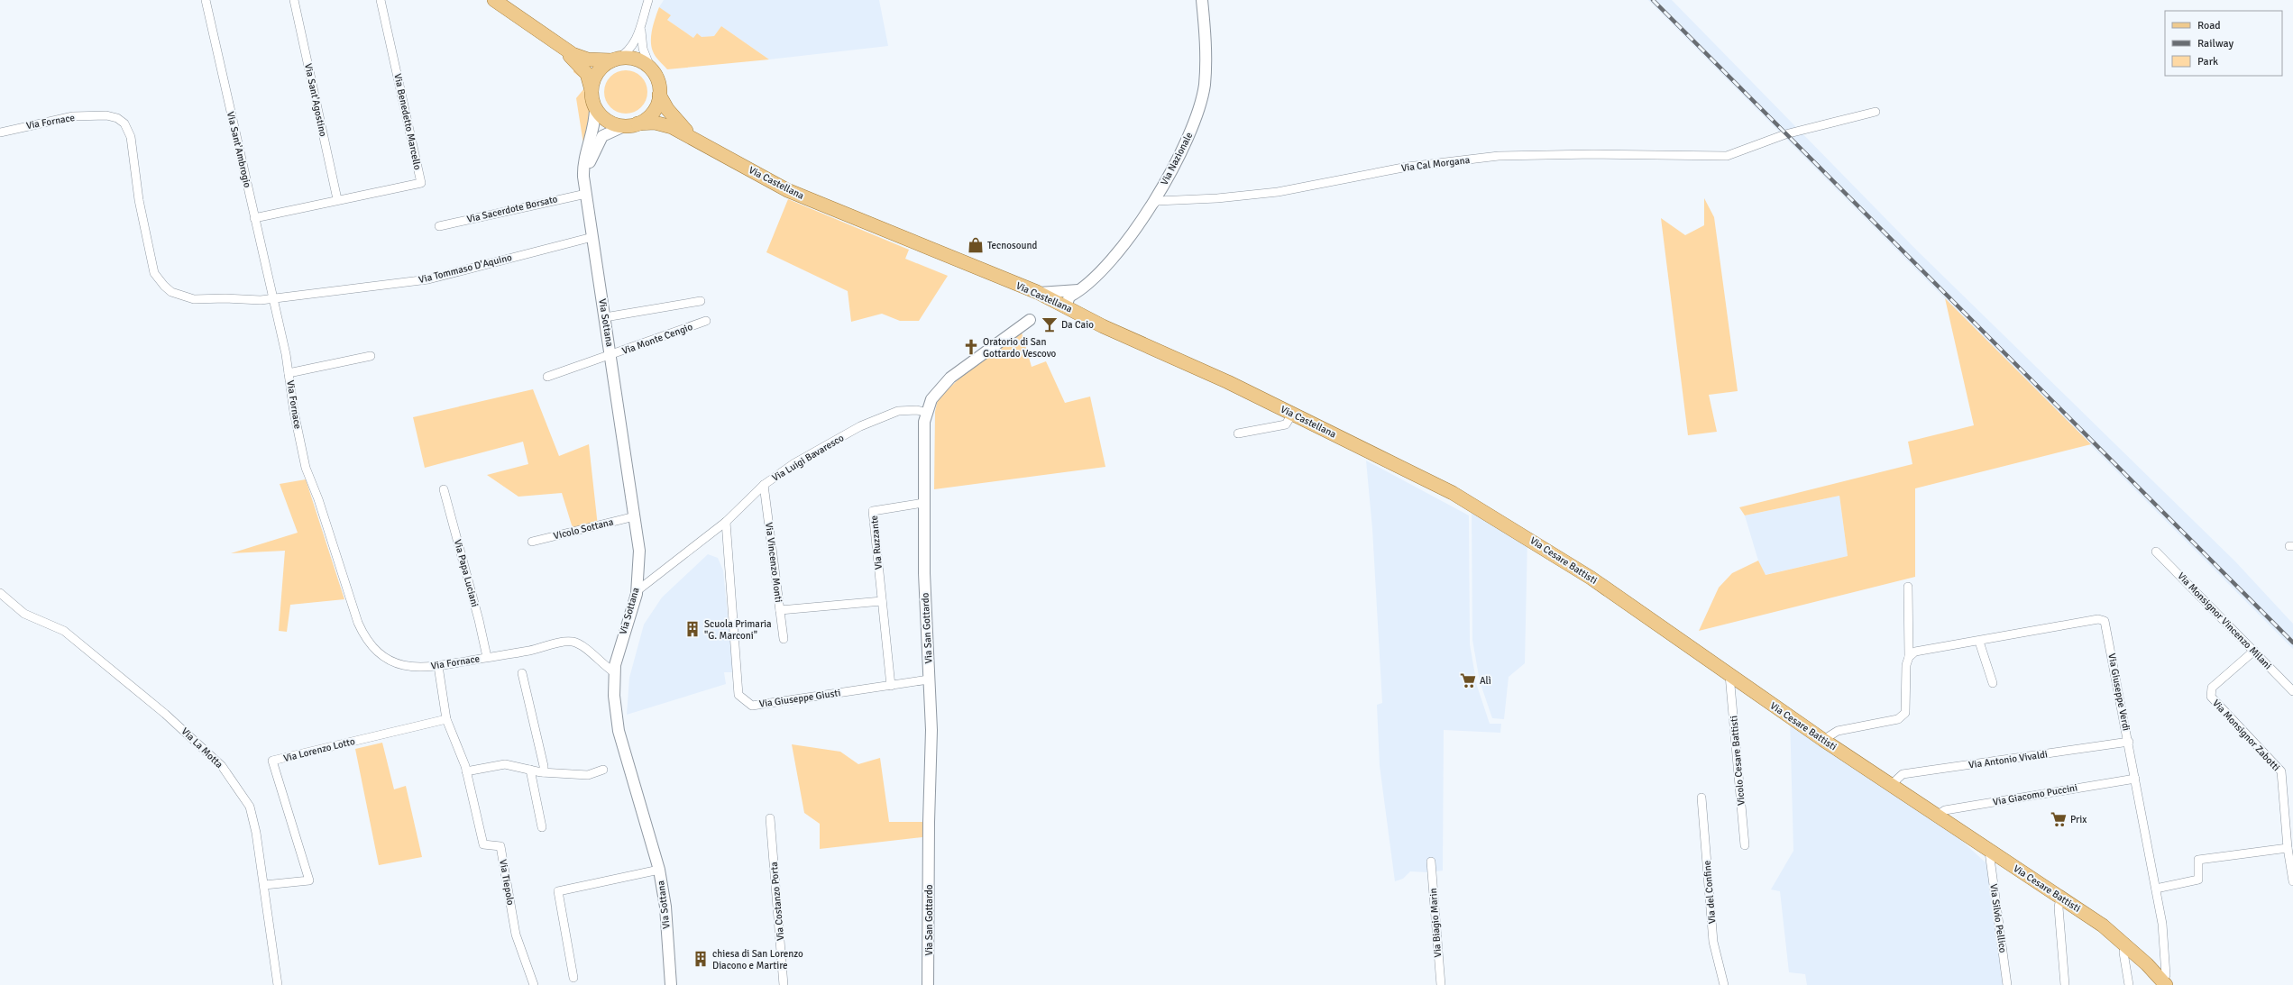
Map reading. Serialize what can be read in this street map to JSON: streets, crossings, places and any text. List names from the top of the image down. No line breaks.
{"streets":{"main road":["Via Castellana","Via Cesare Battisti"],"street":["Via Sant'Agostino","Via Fornace","Via Benedetto Marcello","Via Sant'Ambrogio","Via Nazionale","Via Cal Morgana","Via Sacerdote Borsato","Via Tommaso D'Aquino","Via Sottana","Via Monte Cengio","Via Luigi Bavaresco","Vicolo Sottana","Via Ruzzante","Via Vincenzo Monti","Via Papa Luciani","Via Monsignor Vincenzo Milani","Via San Gottardo","Via Giuseppe Verdi","Via Giuseppe Giusti","Via Monsignor Zabotti","Via La Motta","Via Lorenzo Lotto","Via Antonio Vivaldi","Vicolo Cesare Battisti","Via Giacomo Puccini","Via Tiepolo","Via del Confine","Via Costanzo Porta","Via Silvio Pellico","Via Biagio Marin"]},"crossings":[["Via Sant'Agostino","Via Benedetto Marcello"],["Via Fornace","Via Sant'Ambrogio"],["Via Fornace","Via Tommaso D'Aquino"],["Via Fornace","Via Sottana"],["Via Fornace","Via Papa Luciani"],["Via Fornace","Via Tiepolo"],["Via Benedetto Marcello","Via Sant'Ambrogio"],["Via Sant'Ambrogio","Via Tommaso D'Aquino"],["Via Nazionale","Via Cal Morgana"],["Via Nazionale","Via Castellana"],["Via Castellana","Via Sottana"],["Via Castellana","Via Cesare Battisti"],["Via Sacerdote Borsato","Via Sottana"],["Via Tommaso D'Aquino","Via Sottana"],["Via Sottana","Via Monte Cengio"],["Via Sottana","Via Luigi Bavaresco"],["Via Sottana","Vicolo Sottana"],["Via Luigi Bavaresco","Via Vincenzo Monti"],["Via Luigi Bavaresco","Via San Gottardo"],["Via Luigi Bavaresco","Via Giuseppe Giusti"],["Via Ruzzante","Via San Gottardo"],["Via Ruzzante","Via Giuseppe Giusti"],["Via Cesare Battisti","Via Giuseppe Verdi"],["Via Cesare Battisti","Via Antonio Vivaldi"],["Via Cesare Battisti","Vicolo Cesare Battisti"],["Via Cesare Battisti","Via Giacomo Puccini"],["Via Cesare Battisti","Via Silvio Pellico"],["Via Monsignor Vincenzo Milani","Via Monsignor Zabotti"],["Via San Gottardo","Via Giuseppe Giusti"],["Via Giuseppe Verdi","Via Antonio Vivaldi"],["Via Giuseppe Verdi","Via Giacomo Puccini"],["Via La Motta","Via Lorenzo Lotto"],["Via Lorenzo Lotto","Via Tiepolo"]],"places":{"shop":["Tecnosound"],"bar":["Da Caio"],"church":["Oratorio di San Gottardo Vescovo"],"building":["Scuola Primaria \"G. Marconi\"","chiesa di San Lorenzo Diacono e Martire"],"supermarket":["Alì","Prix"]},"legend":["Road","Railway","Park"]}
